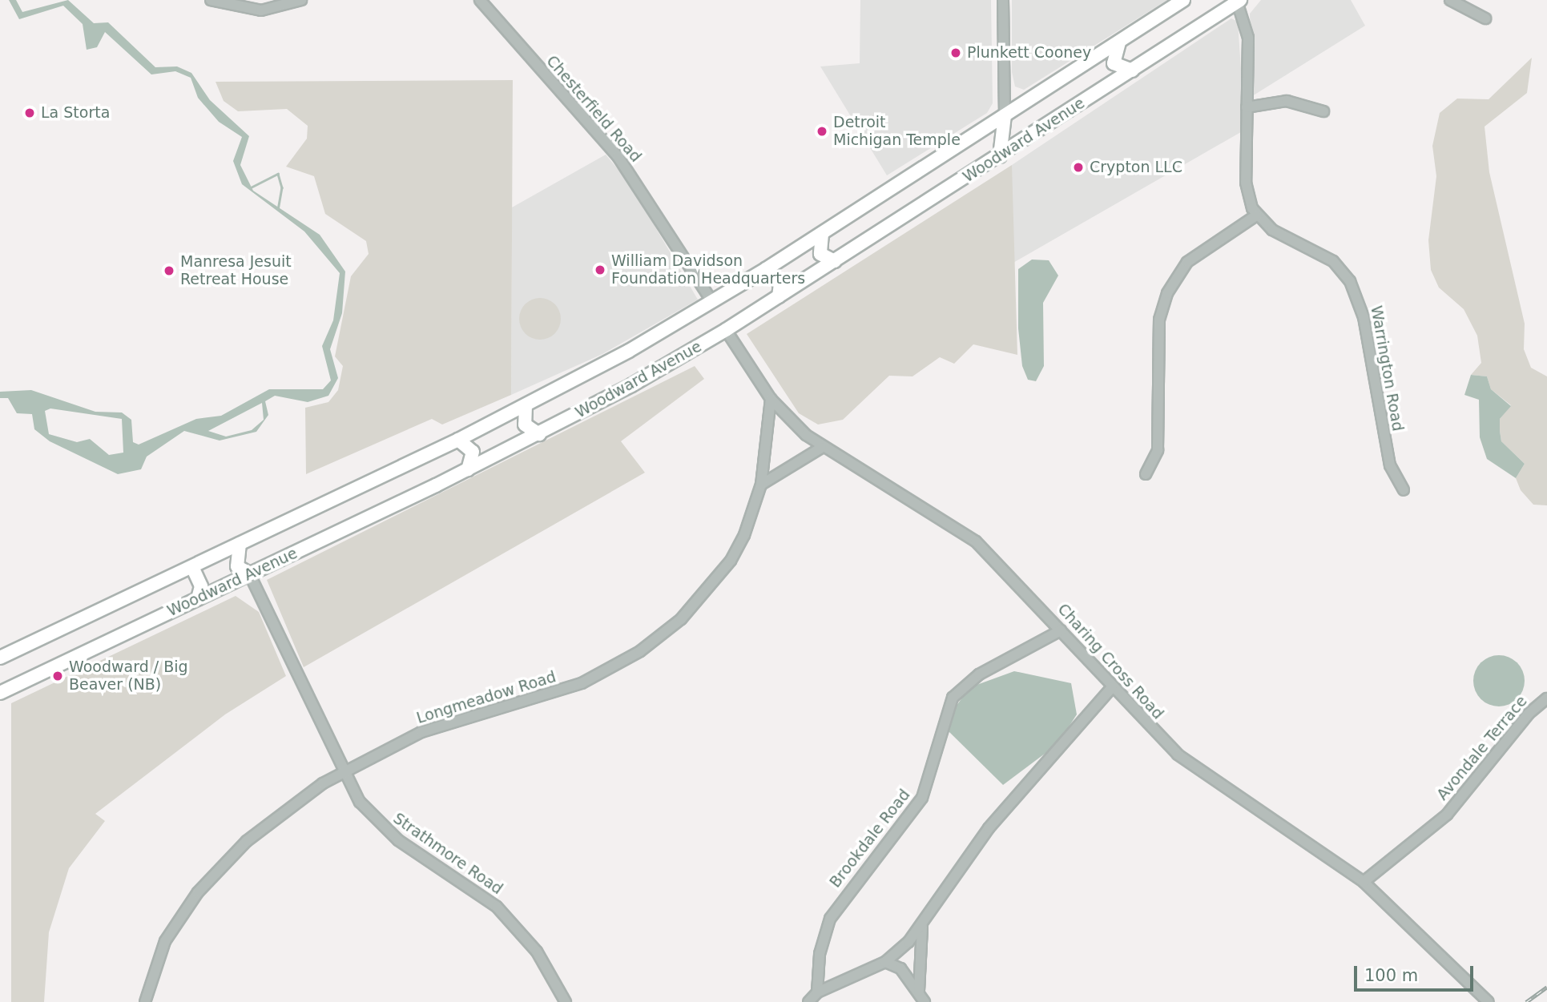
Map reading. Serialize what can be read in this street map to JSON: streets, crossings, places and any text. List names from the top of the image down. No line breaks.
{"streets":{"main road":["Woodward Avenue"],"street":["Chesterfield Road","Warrington Road","Charing Cross Road","Longmeadow Road","Avondale Terrace","Brookdale Road","Strathmore Road"]},"crossings":[["Chesterfield Road","Woodward Avenue"],["Woodward Avenue","Charing Cross Road"],["Woodward Avenue","Strathmore Road"],["Charing Cross Road","Longmeadow Road"],["Charing Cross Road","Avondale Terrace"],["Charing Cross Road","Brookdale Road"],["Longmeadow Road","Strathmore Road"]],"places":["Plunkett Cooney","La Storta","Detroit Michigan Temple","Crypton LLC","William Davidson Foundation Headquarters","Manresa Jesuit Retreat House","Woodward / Big Beaver (NB)"],"scale_bar":"100 m"}
